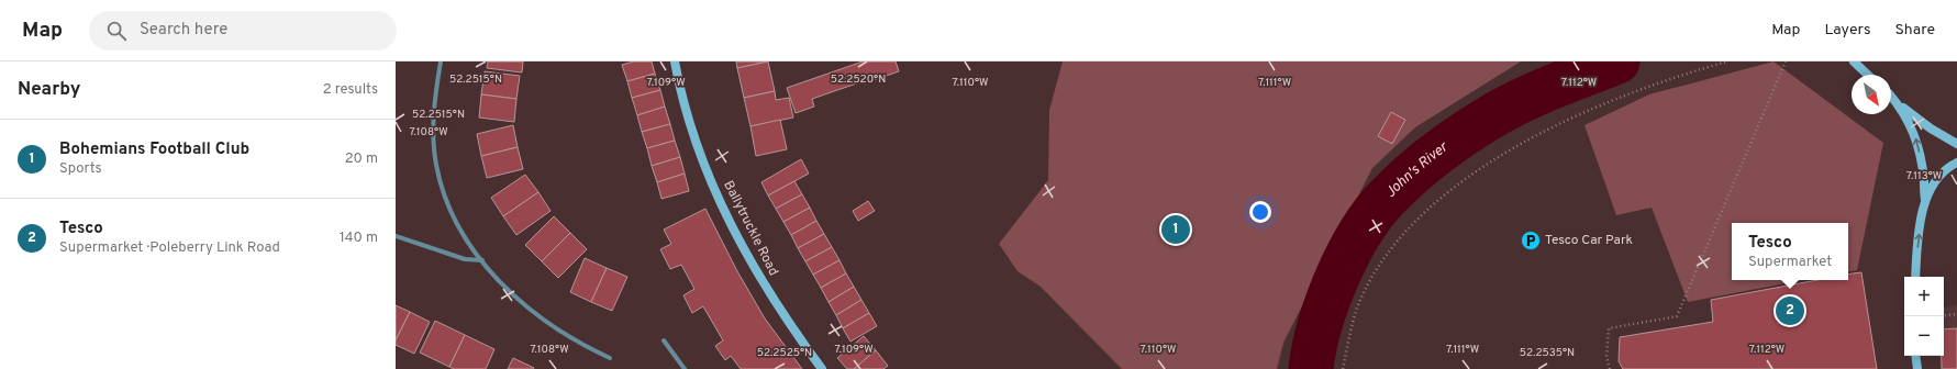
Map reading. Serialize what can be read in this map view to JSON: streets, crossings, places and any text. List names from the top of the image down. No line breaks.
{"streets":{"main road":["Ballytruckle Road"]},"water":["John's River"],"places":{"parking":["Tesco Car Park"]},"north":"bottom right","page":{"header":"Map","search":"Search here","nav":["Map","Layers","Share"],"heading":["Nearby","2 results"],"list":[{"mark":"1","name":"Bohemians Football Club","note":"Sports","value":"20 m"},{"mark":"2","name":"Tesco","note":"Supermarket · Poleberry Link Road","value":"140 m"}],"pins":["1","2"],"popup":["Tesco","Supermarket"],"map_buttons":["+","−"]},"coordinates":["52.2515°N","52.2520°N","7.109°W","7.110°W","7.111°W","7.112°W","7.108°W","7.113°W","52.2525°N","52.2535°N"]}
